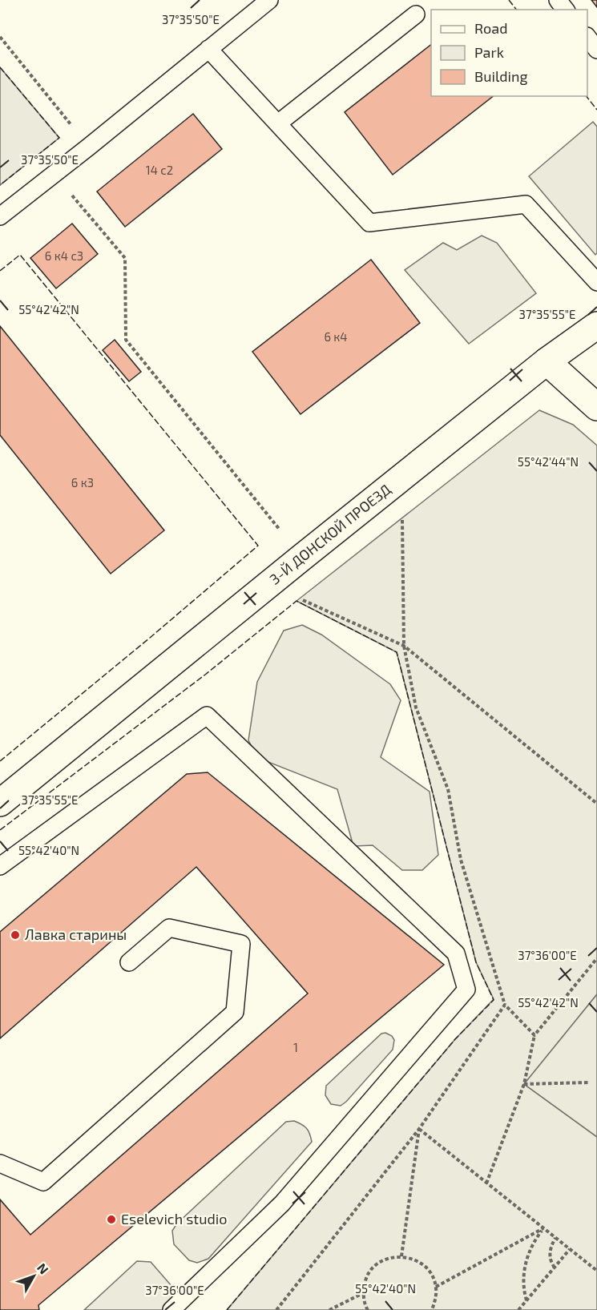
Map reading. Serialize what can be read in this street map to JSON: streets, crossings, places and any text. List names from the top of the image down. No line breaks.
{"streets":{"street":["3-Й ДОНСКОЙ ПРОЕЗД"]},"places":["Лавка старины","Eselevich studio"],"house_numbers":["14 с2","6 к4 с3","6 к4","6 к3","1"],"legend":["Road","Park","Building"],"north":"top right","coordinates":["37°35'50\"E","55°42'42\"N","37°35'55\"E","55°42'44\"N","55°42'40\"N","37°36'00\"E"]}
